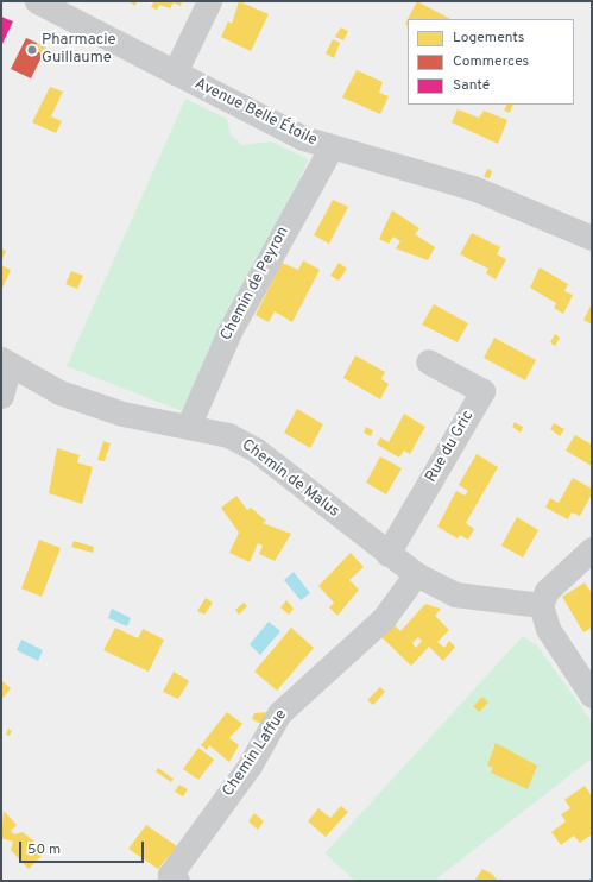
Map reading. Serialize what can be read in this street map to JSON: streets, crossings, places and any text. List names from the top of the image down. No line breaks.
{"streets":{"street":["Avenue Belle Étoile","Chemin de Peyron","Rue du Gric","Chemin de Malus","Chemin Laffue"]},"crossings":[["Avenue Belle Étoile","Chemin de Peyron"],["Chemin de Peyron","Chemin de Malus"],["Rue du Gric","Chemin de Malus"],["Chemin de Malus","Chemin Laffue"]],"places":["Pharmacie Guillaume"],"legend":["Logements","Commerces","Santé"],"scale_bar":"50 m"}
